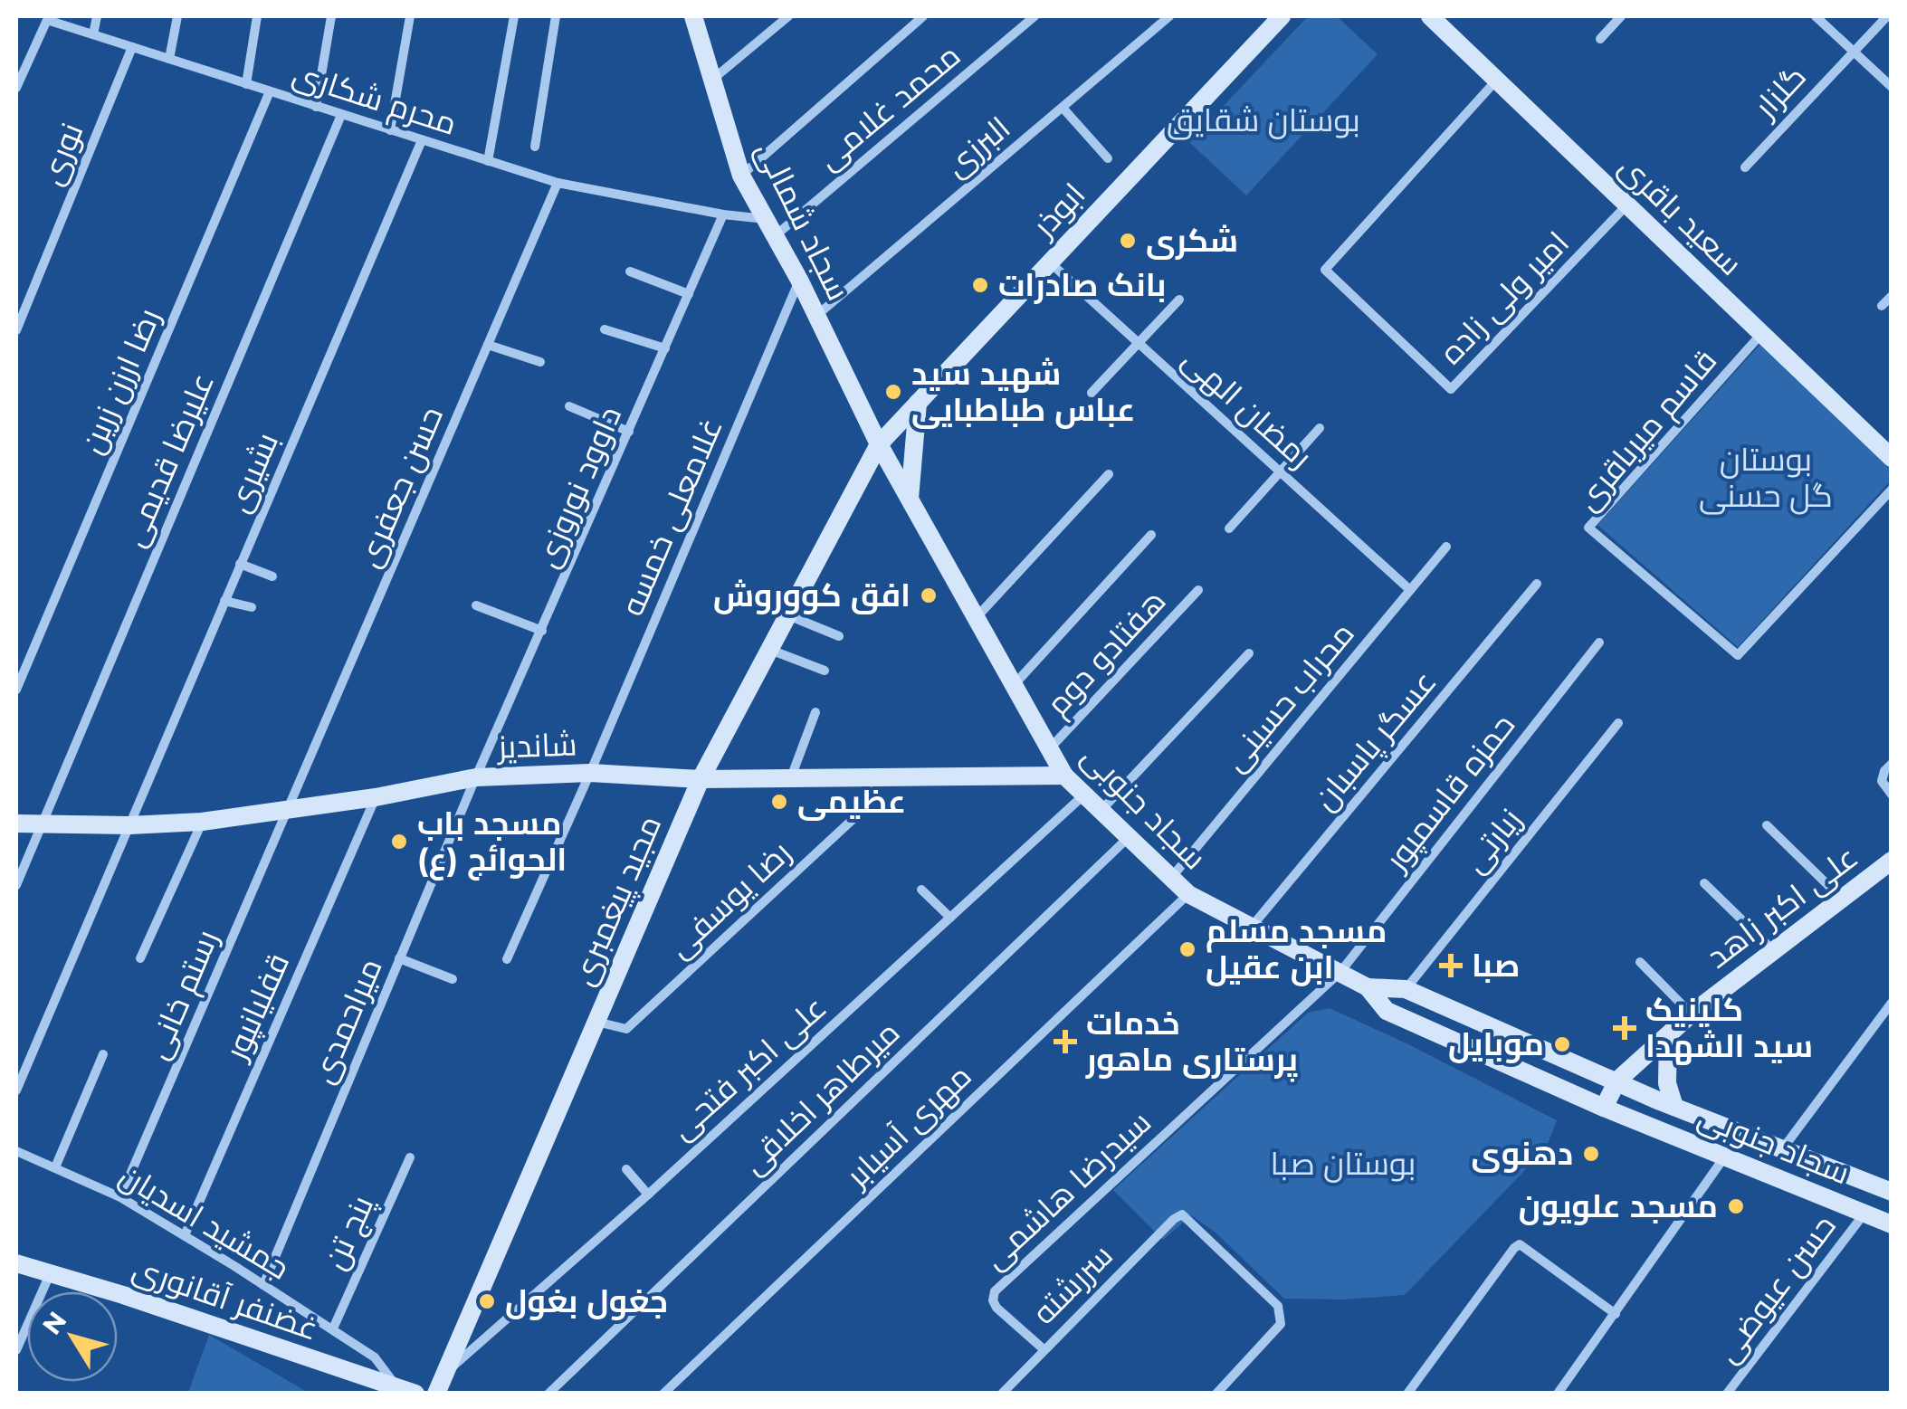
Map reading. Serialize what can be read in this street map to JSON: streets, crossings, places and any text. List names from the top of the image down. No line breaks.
{"streets":{"main road":["ابوذر","سعید باقری","سجاد شمالی","شاندیز","سجاد جنوبی","مجید پیغمبری","علی اکبر زاهد","غضنفر آقانوری"],"street":["گلزار","محرم شکاری","محمد غلامی","البرزی","نوری","امیر ولی زاده","رضا ارزن زرین","رمضان الهی","قاسم میرباقری","علیرضا قدیمی","بشیری","حسن جعفری","داوود نوروزی","غلامعلی خمسه","هفتادو دوم","محراب حسینی","عسگر پاسبان","حمزه قاسمپور","زیارتی","رضا یوسفی","رستم خانی","قفلیانپور","میراحمدی","علی اکبر فتحی","میرطاهر اخلاقی","مهری آسیابر","سیدرضا هاشمی","جمشید اسدیان","پنج تن","سررشته","حسن عیوضی"]},"crossings":[["محرم شکاری","محمد غلامی"],["محرم شکاری","نوری"],["محرم شکاری","سجاد شمالی"],["محرم شکاری","رضا ارزن زرین"],["محرم شکاری","علیرضا قدیمی"],["محرم شکاری","بشیری"],["محرم شکاری","حسن جعفری"],["محرم شکاری","داوود نوروزی"],["محمد غلامی","سجاد شمالی"],["البرزی","سجاد شمالی"],["ابوذر","سجاد شمالی"],["ابوذر","رمضان الهی"],["ابوذر","سجاد جنوبی"],["ابوذر","مجید پیغمبری"],["سعید باقری","امیر ولی زاده"],["سعید باقری","قاسم میرباقری"],["سجاد شمالی","غلامعلی خمسه"],["سجاد شمالی","سجاد جنوبی"],["سجاد شمالی","مجید پیغمبری"],["رمضان الهی","محراب حسینی"],["علیرضا قدیمی","شاندیز"],["بشیری","شاندیز"],["حسن جعفری","شاندیز"],["حسن جعفری","رستم خانی"],["داوود نوروزی","شاندیز"],["داوود نوروزی","میراحمدی"],["غلامعلی خمسه","شاندیز"],["هفتادو دوم","سجاد جنوبی"],["محراب حسینی","سجاد جنوبی"],["عسگر پاسبان","سجاد جنوبی"],["شاندیز","سجاد جنوبی"],["شاندیز","رضا یوسفی"],["شاندیز","مجید پیغمبری"],["شاندیز","رستم خانی"],["شاندیز","قفلیانپور"],["شاندیز","میراحمدی"],["حمزه قاسمپور","سجاد جنوبی"],["حمزه قاسمپور","سیدرضا هاشمی"],["سجاد جنوبی","زیارتی"],["سجاد جنوبی","مجید پیغمبری"],["سجاد جنوبی","علی اکبر زاهد"],["سجاد جنوبی","علی اکبر فتحی"],["سجاد جنوبی","میرطاهر اخلاقی"],["سجاد جنوبی","مهری آسیابر"],["سجاد جنوبی","سیدرضا هاشمی"],["سجاد جنوبی","حسن عیوضی"],["رضا یوسفی","مجید پیغمبری"],["مجید پیغمبری","علی اکبر فتحی"],["رستم خانی","جمشید اسدیان"],["قفلیانپور","جمشید اسدیان"],["میراحمدی","جمشید اسدیان"],["سیدرضا هاشمی","سررشته"],["جمشید اسدیان","پنج تن"],["جمشید اسدیان","غضنفر آقانوری"]],"parks":["بوستان شقایق","بوستان گل حسنی","بوستان صبا"],"places":{"other":["شکری","بانک صادرات","شهید سید عباس طباطبایی","افق کووروش","عظیمی","مسجد باب الحوائج (ع)","مسجد مسلم ابن عقیل","موبایل","دهنوی","مسجد علویون","جغول بغول"],"health":["صبا","کلینیک سید الشهدا","خدمات پرستاری ماهور"]},"north":"top left"}
